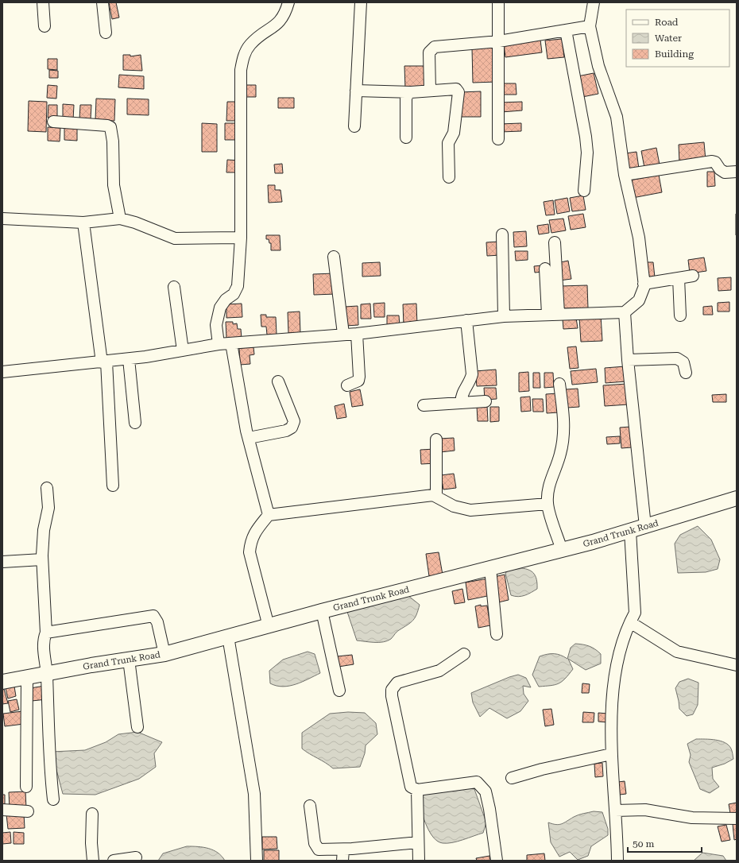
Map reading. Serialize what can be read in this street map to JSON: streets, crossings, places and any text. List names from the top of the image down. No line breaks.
{"streets":{"main road":["Grand Trunk Road"]},"legend":["Road","Water","Building"],"scale_bar":"50 m"}
